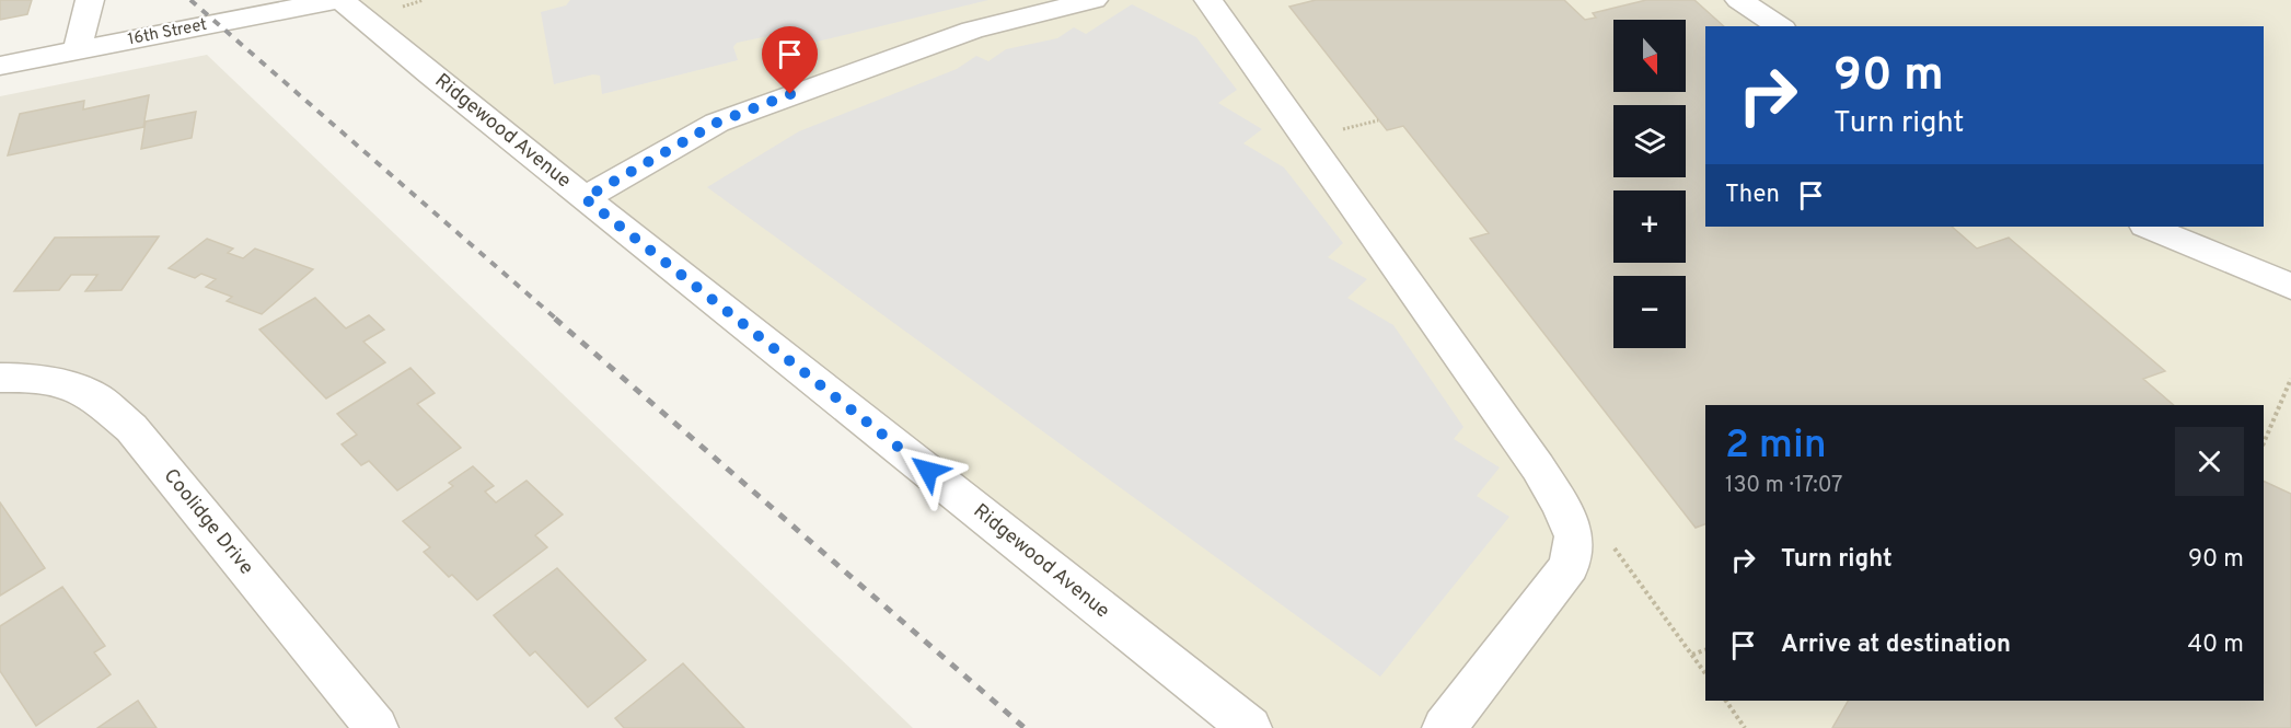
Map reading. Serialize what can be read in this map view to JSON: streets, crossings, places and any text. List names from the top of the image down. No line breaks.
{"streets":{"street":["16th Street","Ridgewood Avenue","Coolidge Drive"]},"north":"bottom","page":{"map_buttons":["+","−"],"turn":["90 m","Turn right"],"then":"Then","heading":["2 min","130 m · 17:07"],"list":[{"name":"Turn right","value":"90 m"},{"name":"Arrive at destination","value":"40 m"}]}}
